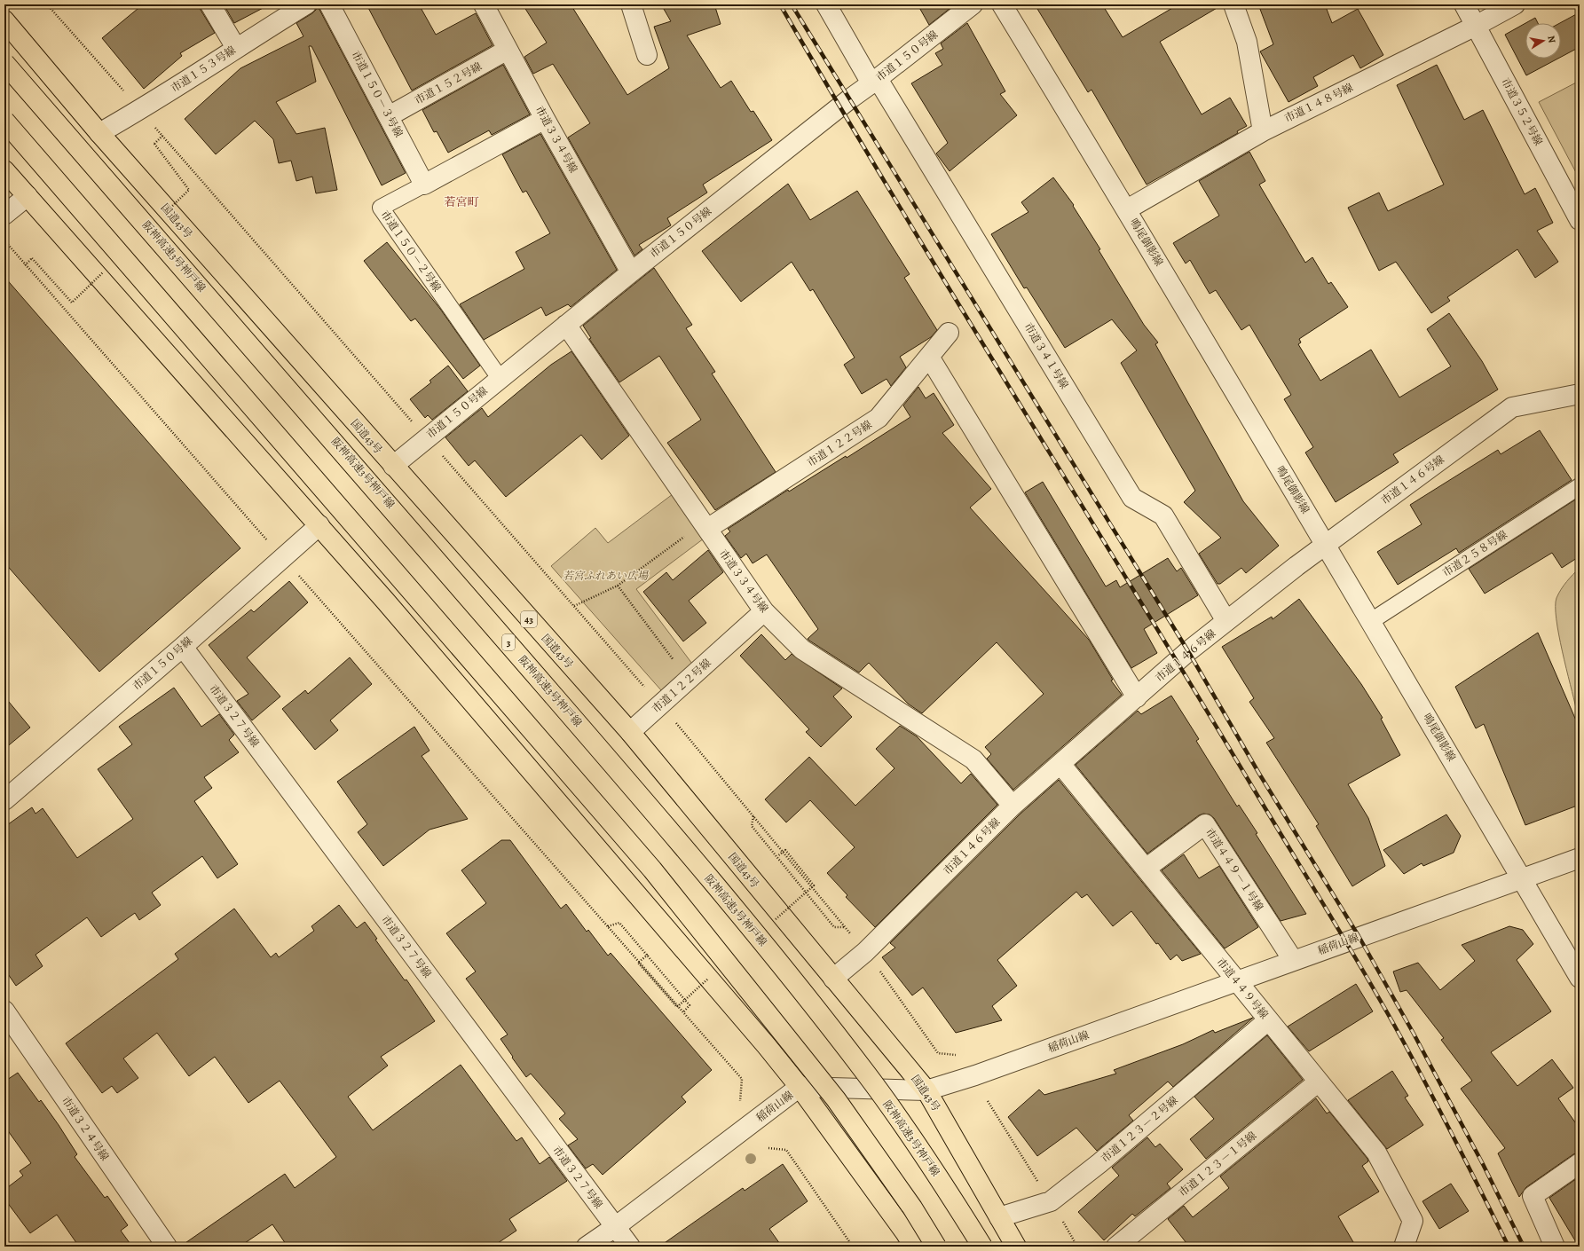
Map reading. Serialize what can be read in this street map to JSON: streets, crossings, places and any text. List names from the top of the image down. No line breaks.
{"streets":{"highway":["国道43号","阪神高速3号神戸線","43","3"],"street":["市道１５０号線","市道１５３号線","市道１５２号線","市道１５０－３号線","市道１４８号線","市道３５２号線","市道３３４号線","鳴尾御影線","市道１５０－２号線","市道３４１号線","市道１２２号線","市道１４６号線","市道３２７号線","市道４４９－１号線","稲荷山線","市道４４９号線","市道３２４号線","市道１２３－２号線","市道１２３－１号線"],"lane":["市道２５８号線"]},"crossings":[["市道１５０号線","市道３３４号線"],["市道１５０号線","国道43号"],["市道１５０号線","市道１５０－２号線"],["市道１５０号線","市道３４１号線"],["市道１５０号線","市道３２７号線"],["市道１５３号線","国道43号"],["市道１５２号線","市道１５０－３号線"],["市道１５２号線","市道３３４号線"],["市道１５０－３号線","市道１５０－２号線"],["市道１４８号線","市道３５２号線"],["市道１４８号線","鳴尾御影線"],["市道３３４号線","市道１５０－２号線"],["市道３３４号線","市道１２２号線"],["市道３３４号線","市道１４６号線"],["国道43号","市道１２２号線"],["国道43号","市道１４６号線"],["国道43号","稲荷山線"],["国道43号","市道１２３－２号線"],["鳴尾御影線","市道１４６号線"],["鳴尾御影線","市道２５８号線"],["鳴尾御影線","稲荷山線"],["市道３４１号線","市道１４６号線"],["市道１４６号線","市道４４９号線"],["市道３２７号線","稲荷山線"],["市道４４９－１号線","稲荷山線"],["市道４４９－１号線","市道４４９号線"],["稲荷山線","市道４４９号線"],["市道４４９号線","市道１２３－２号線"],["市道４４９号線","市道１２３－１号線"]],"districts":["若宮町"],"parks":["若宮ふれあい広場"],"north":"right"}
